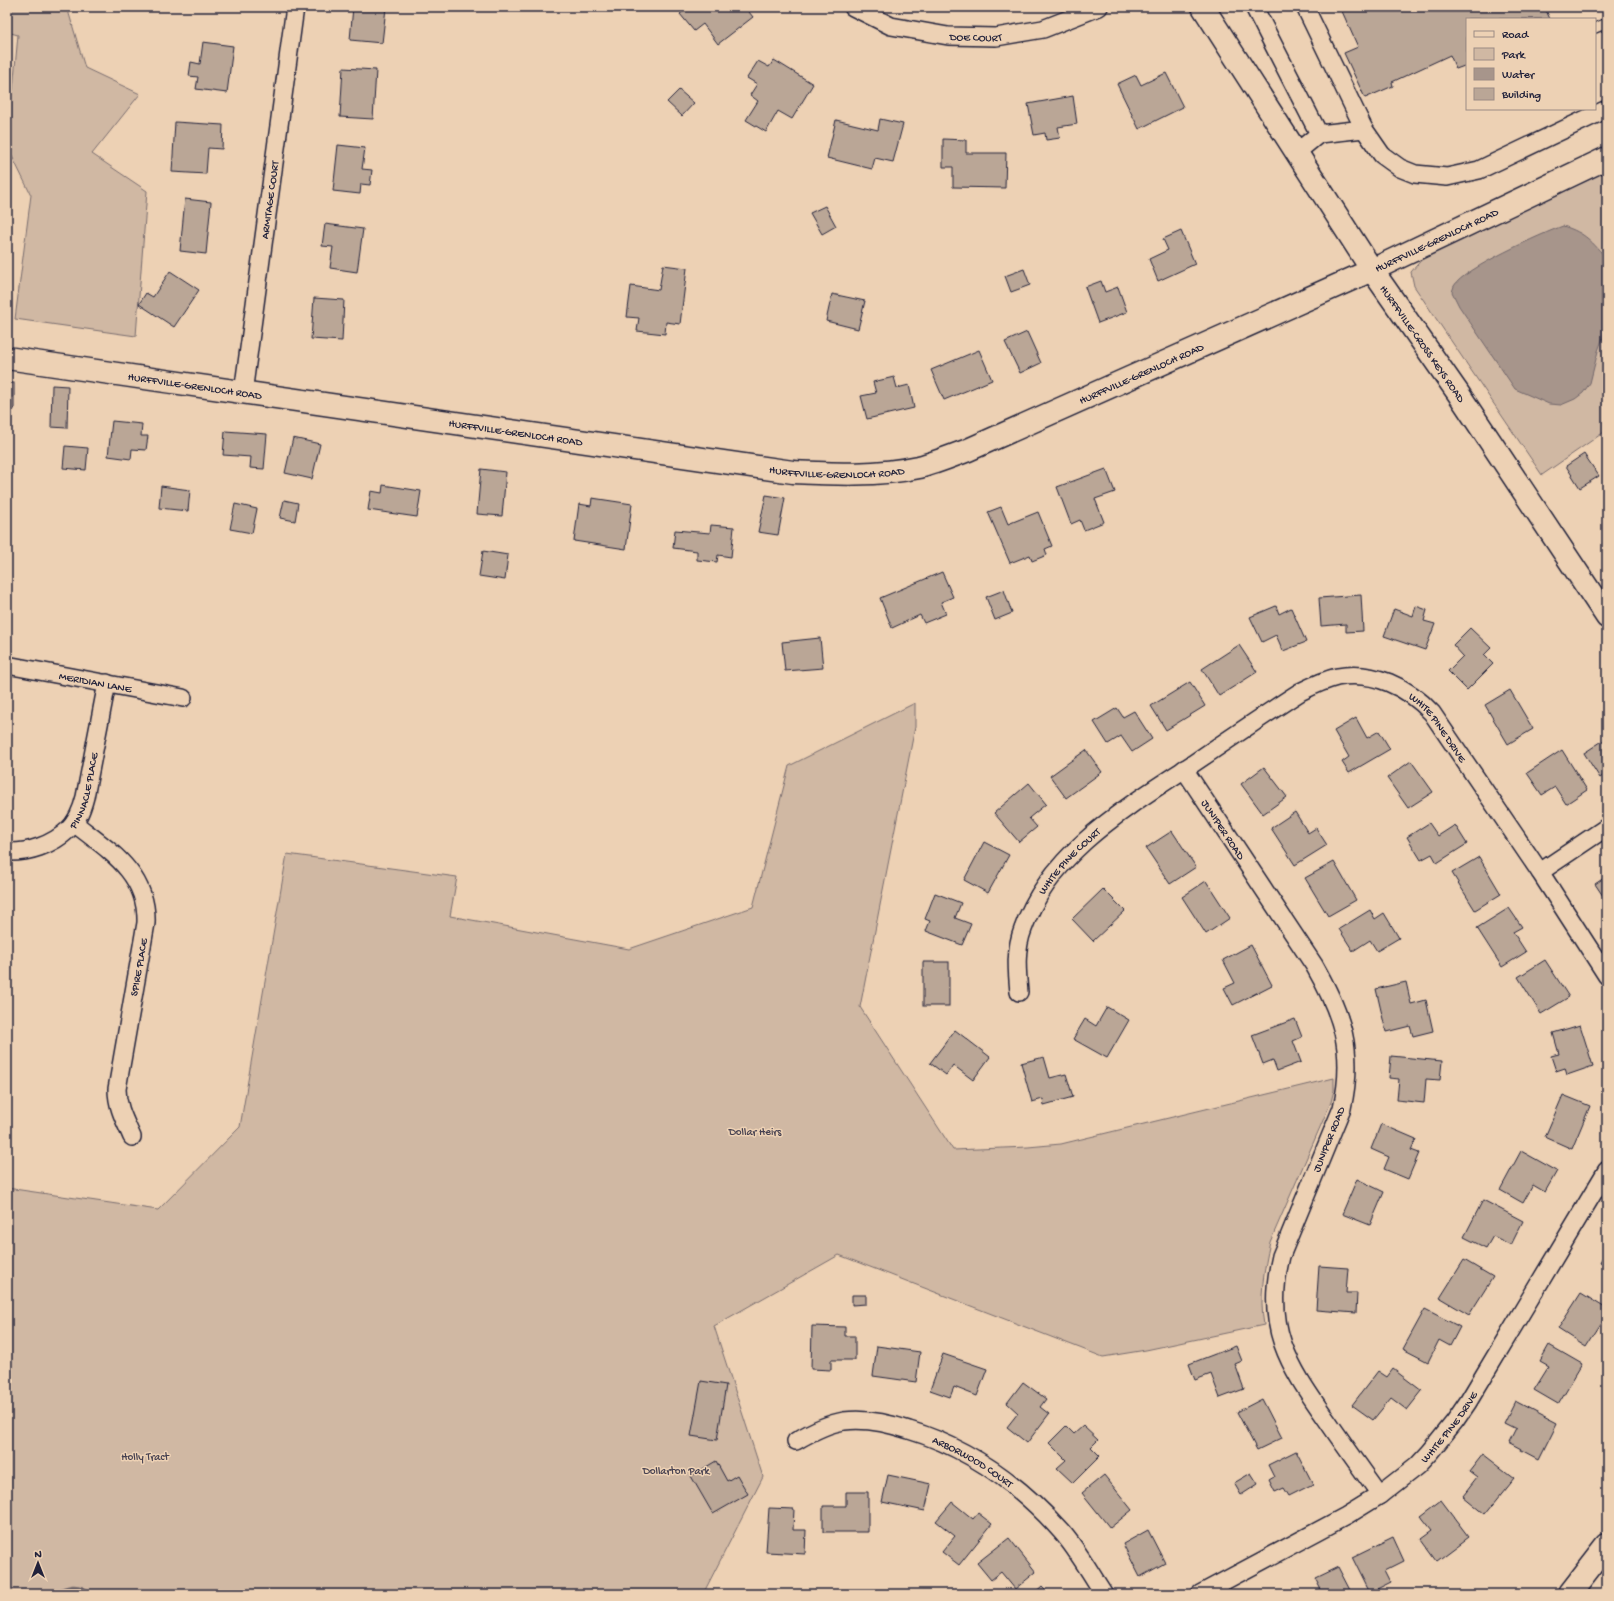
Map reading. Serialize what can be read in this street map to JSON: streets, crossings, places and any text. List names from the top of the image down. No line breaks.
{"streets":{"main road":["HURFFVILLE-GRENLOCH ROAD","HURFFVILLE-CROSS KEYS ROAD"],"street":["DOE COURT","ARMITAGE COURT","MERIDIAN LANE","WHITE PINE DRIVE","PINNACLE PLACE","JUNIPER ROAD","WHITE PINE COURT","SPIRE PLACE","ARBORWOOD COURT"]},"crossings":[["ARMITAGE COURT","HURFFVILLE-GRENLOCH ROAD"],["HURFFVILLE-GRENLOCH ROAD","HURFFVILLE-CROSS KEYS ROAD"],["MERIDIAN LANE","PINNACLE PLACE"],["WHITE PINE DRIVE","JUNIPER ROAD"],["WHITE PINE DRIVE","WHITE PINE COURT"],["PINNACLE PLACE","SPIRE PLACE"],["JUNIPER ROAD","WHITE PINE COURT"]],"parks":["Dollar Heirs","Holly Tract","Dollarton Park"],"legend":["Road","Park","Water","Building"],"north":"top"}
